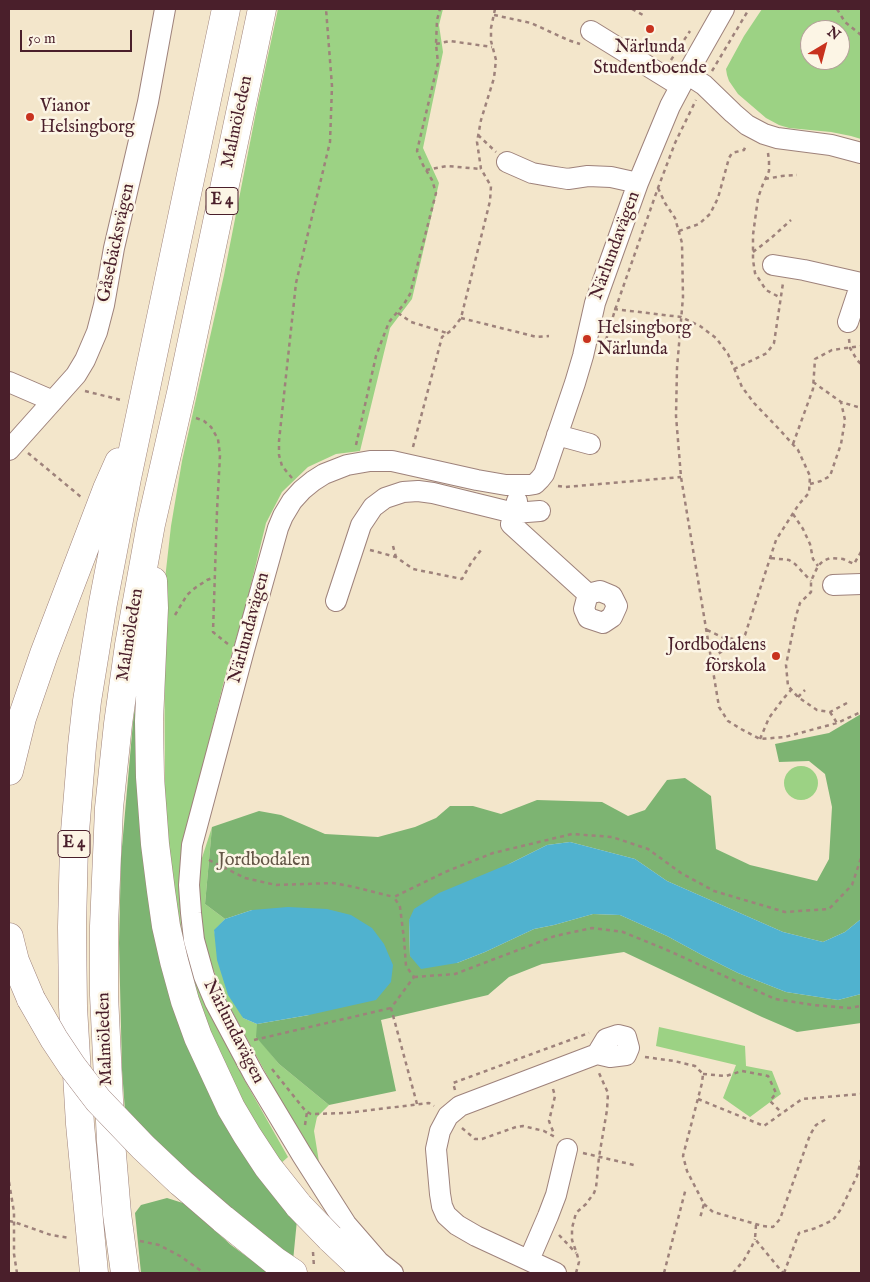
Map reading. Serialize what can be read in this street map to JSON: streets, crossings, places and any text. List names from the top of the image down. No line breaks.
{"streets":{"highway":["Malmöleden","E 4"],"street":["Gåsebäcksvägen","Närlundavägen"]},"parks":["Jordbodalen"],"places":["Närlunda Studentboende","Vianor Helsingborg","Helsingborg Närlunda","Jordbodalens förskola"],"scale_bar":"50 m","north":"top right"}
